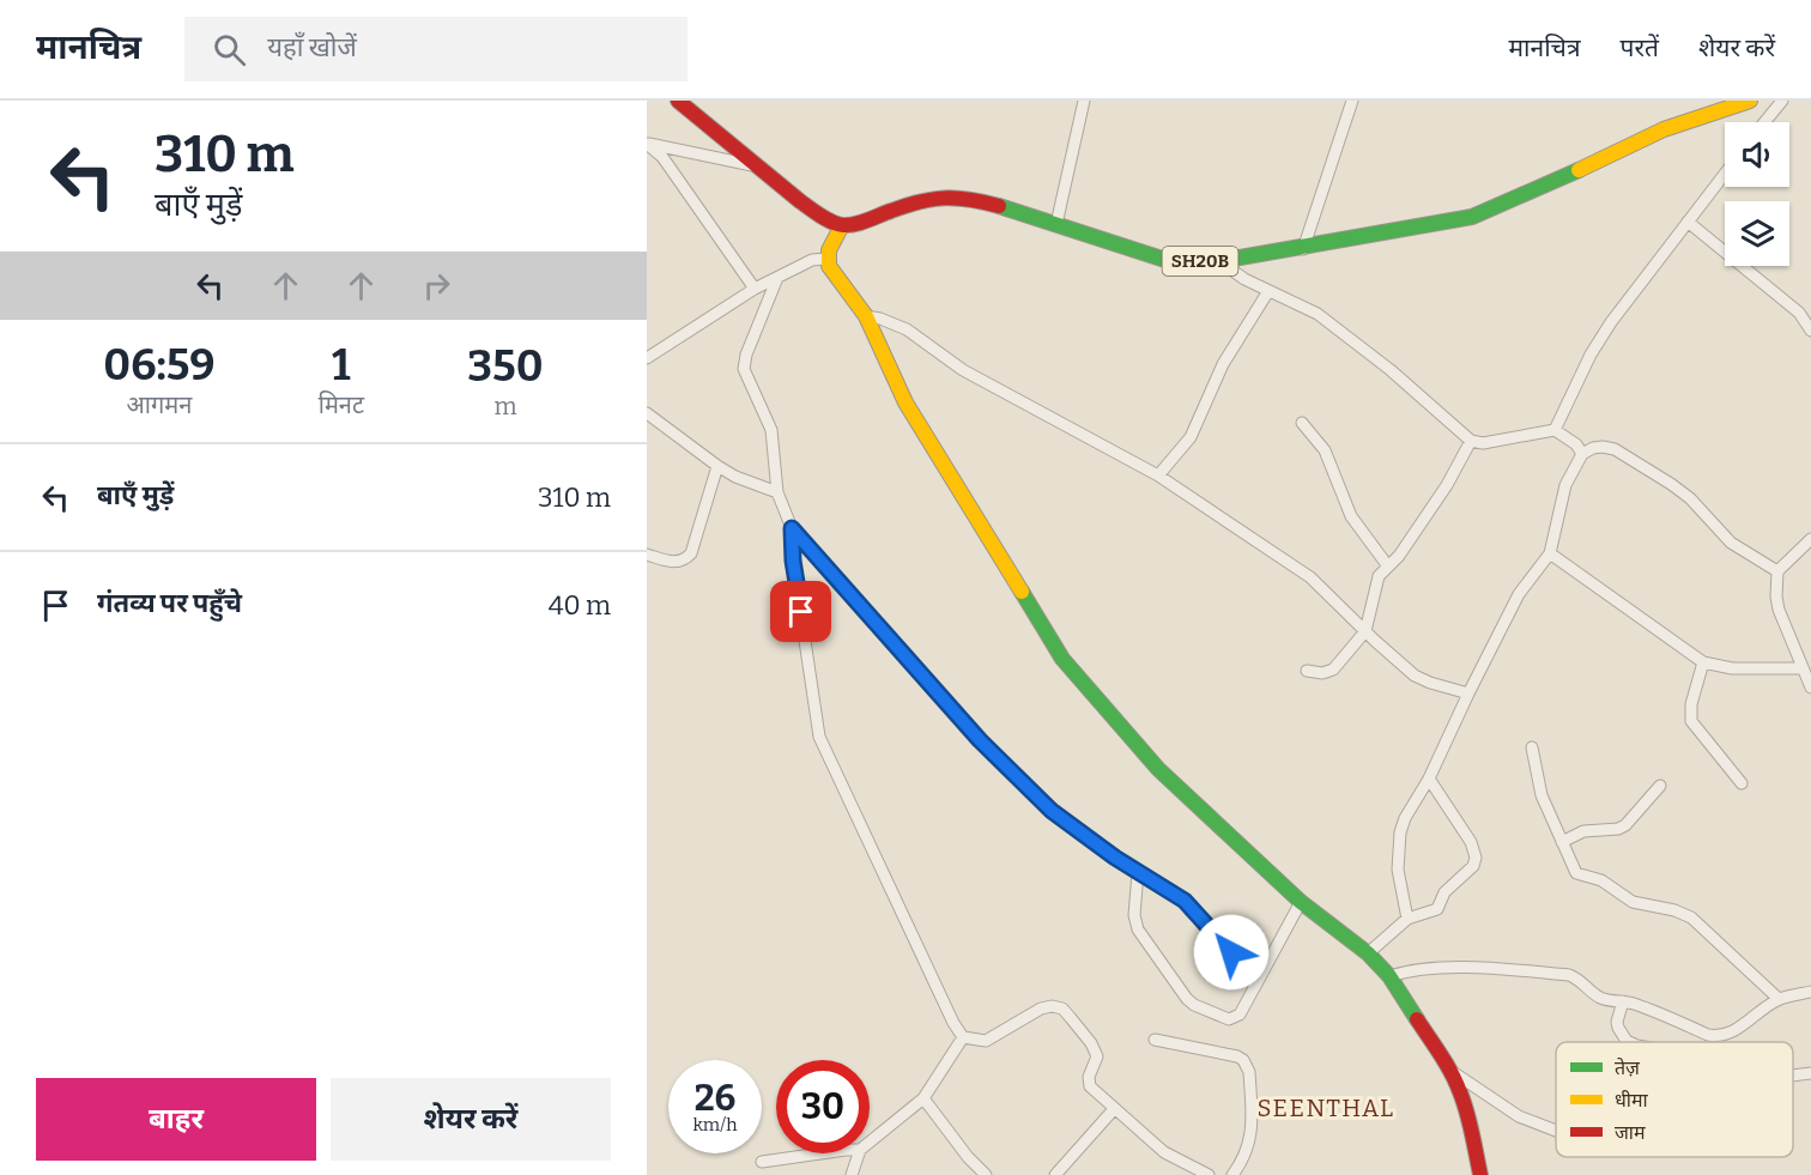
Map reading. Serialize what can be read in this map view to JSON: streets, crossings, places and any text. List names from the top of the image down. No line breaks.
{"streets":{"street":["SH20B"]},"districts":["SEENTHAL"],"legend":["तेज़","धीमा","जाम"],"page":{"header":"मानचित्र","search":"यहाँ खोजें","nav":["मानचित्र","परतें","शेयर करें"],"turn":["310 m","बाएँ मुड़ें"],"eta":["06:59","आगमन","1","मिनट","350","m"],"list":[{"name":"बाएँ मुड़ें","value":"310 m"},{"name":"गंतव्य पर पहुँचे","value":"40 m"}],"speed":"26 km/h","limit":"30","buttons":["बाहर","शेयर करें"]}}
